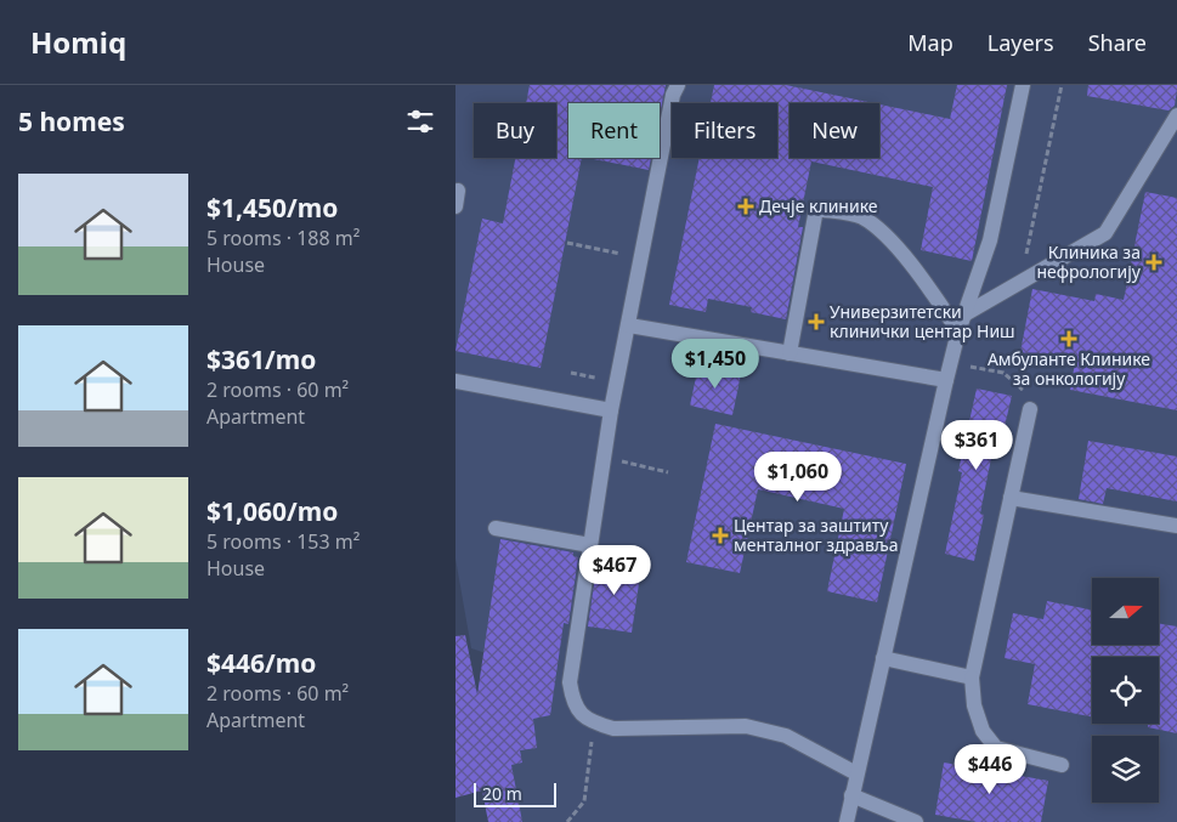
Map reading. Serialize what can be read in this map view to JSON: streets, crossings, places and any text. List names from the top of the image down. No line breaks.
{"places":{"health":["Дечје клинике","Клиника за нефрологију","Универзитетски клинички центар Ниш","Амбуланте Клинике за онкологију","Центар за заштиту менталног здравља"]},"scale_bar":"20 m","north":"right","page":{"header":"Homiq","nav":["Map","Layers","Share"],"heading":"5 homes","chip":["Buy","Rent","Filters","New"],"list":[{"name":"$1,450/mo","note":"5 rooms · 188 m² · House"},{"name":"$361/mo","note":"2 rooms · 60 m² · Apartment"},{"name":"$1,060/mo","note":"5 rooms · 153 m² · House"},{"name":"$446/mo","note":"2 rooms · 60 m² · Apartment"}],"price":["$1,450","$361","$1,060","$467","$446"],"scale":"20 m"}}
